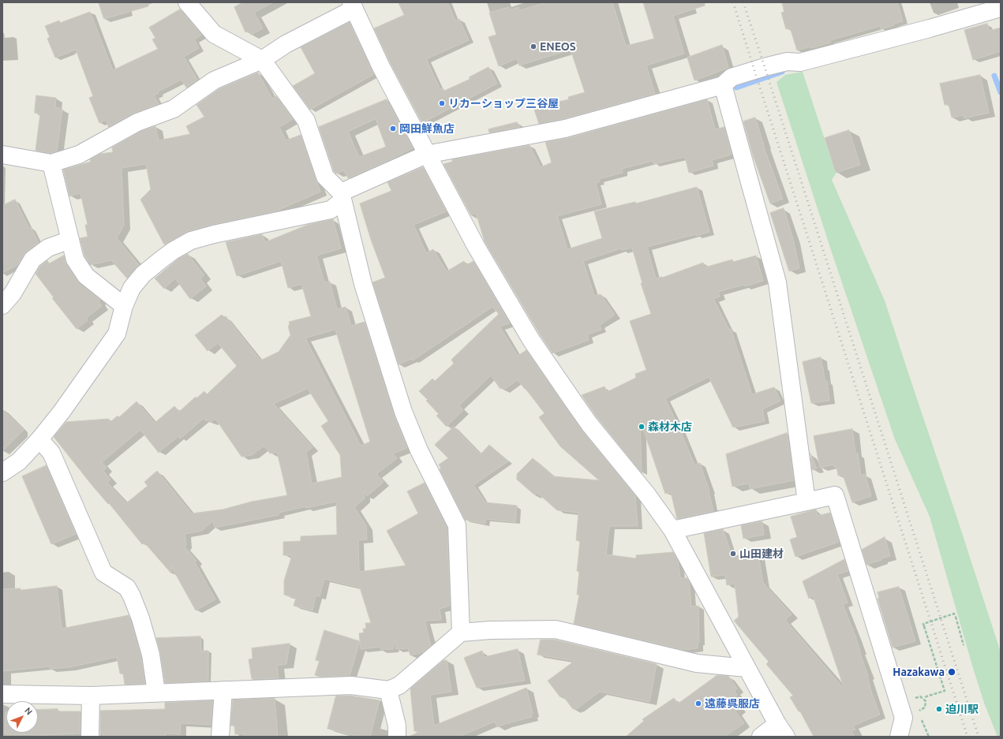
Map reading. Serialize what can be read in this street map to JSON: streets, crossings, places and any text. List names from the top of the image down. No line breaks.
{"places":["ENEOS","リカーショップ三谷屋","岡田鮮魚店","森材木店","山田建材","Hazakawa","遠藤呉服店","迫川駅"],"north":"top right"}
